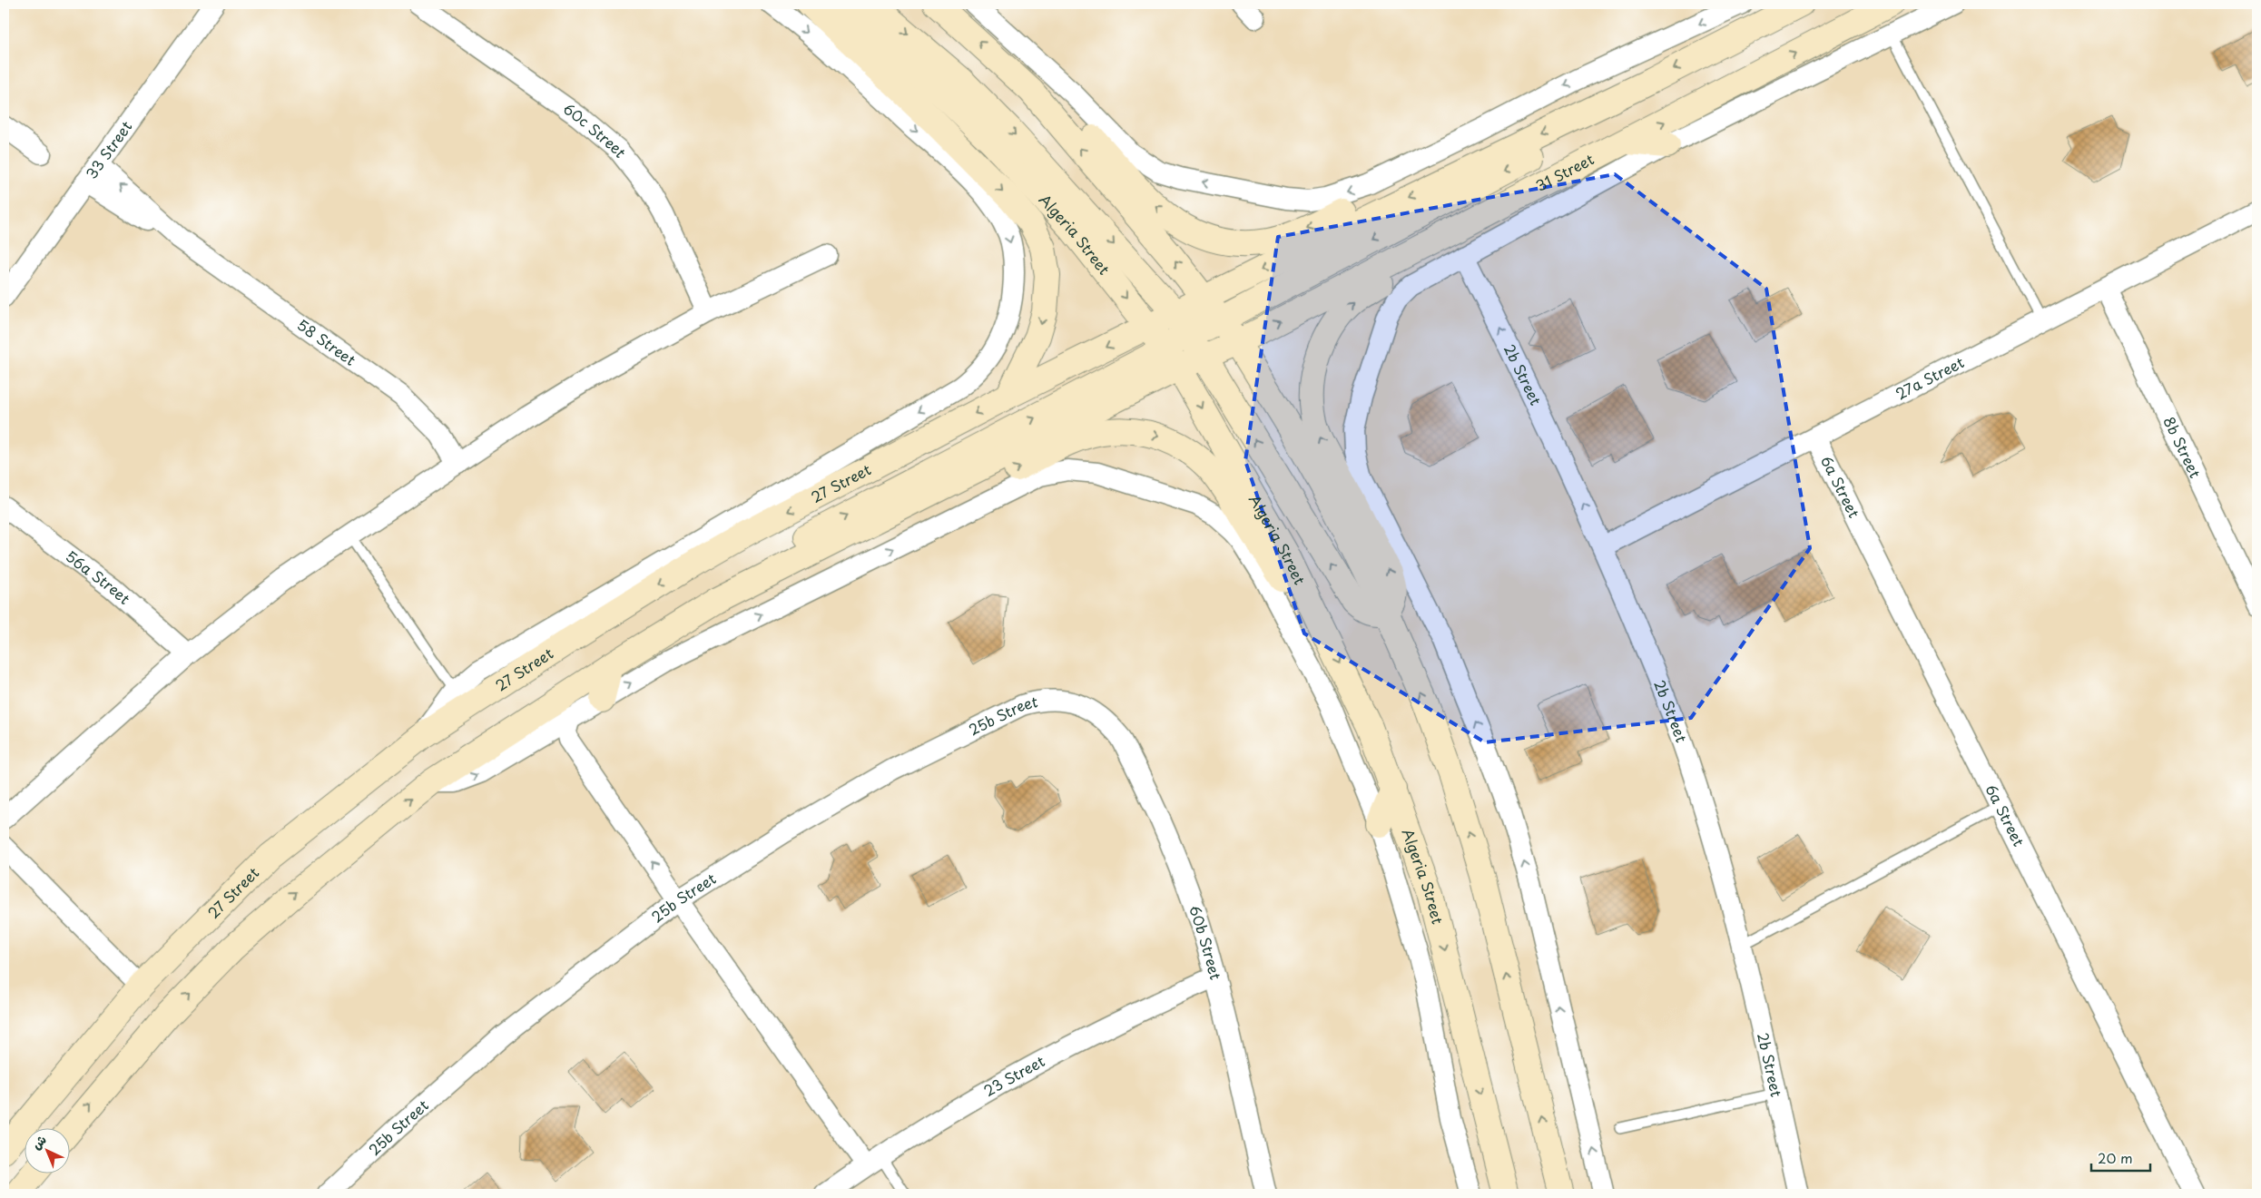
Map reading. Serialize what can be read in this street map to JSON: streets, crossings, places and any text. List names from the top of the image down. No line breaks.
{"streets":{"main road":["31 Street","Algeria Street","27 Street"],"street":["60c Street","33 Street","58 Street","2b Street","27a Street","8b Street","6a Street","56a Street","25b Street","60b Street","23 Street"]},"crossings":[["33 Street","58 Street"],["Algeria Street","27 Street"],["2b Street","27a Street"],["27a Street","8b Street"],["27a Street","6a Street"],["25b Street","60b Street"],["60b Street","23 Street"]],"scale_bar":"20 m","north":"top left"}
